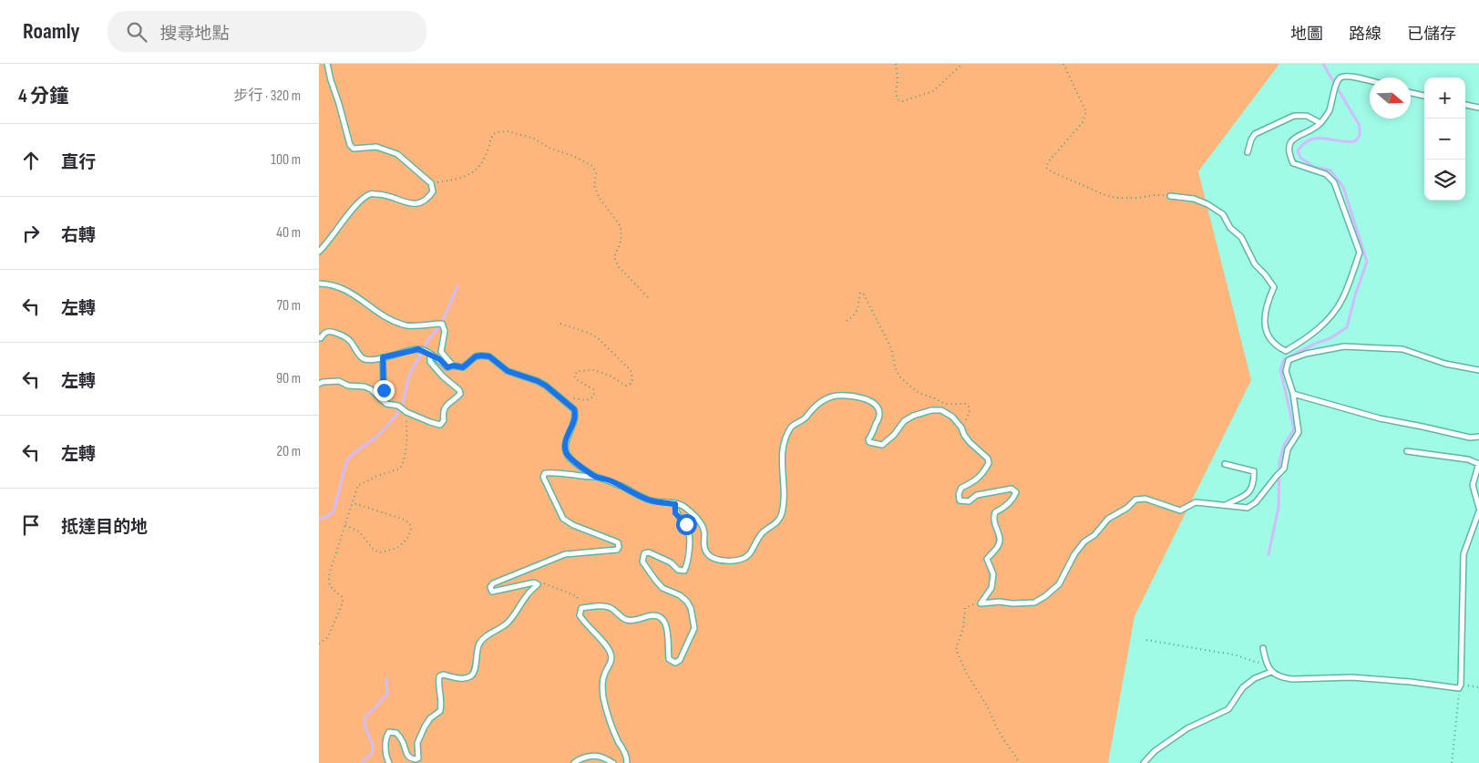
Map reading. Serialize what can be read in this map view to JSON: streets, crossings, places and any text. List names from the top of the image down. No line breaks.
{"north":"right","page":{"header":"Roamly","search":"搜尋地點","nav":["地圖","路線","已儲存"],"heading":["4 分鐘","步行 · 320 m"],"map_buttons":["+","−"],"list":[["直行","100 m"],["右轉","40 m"],["左轉","70 m"],["左轉","90 m"],["左轉","20 m"],"抵達目的地"]}}
